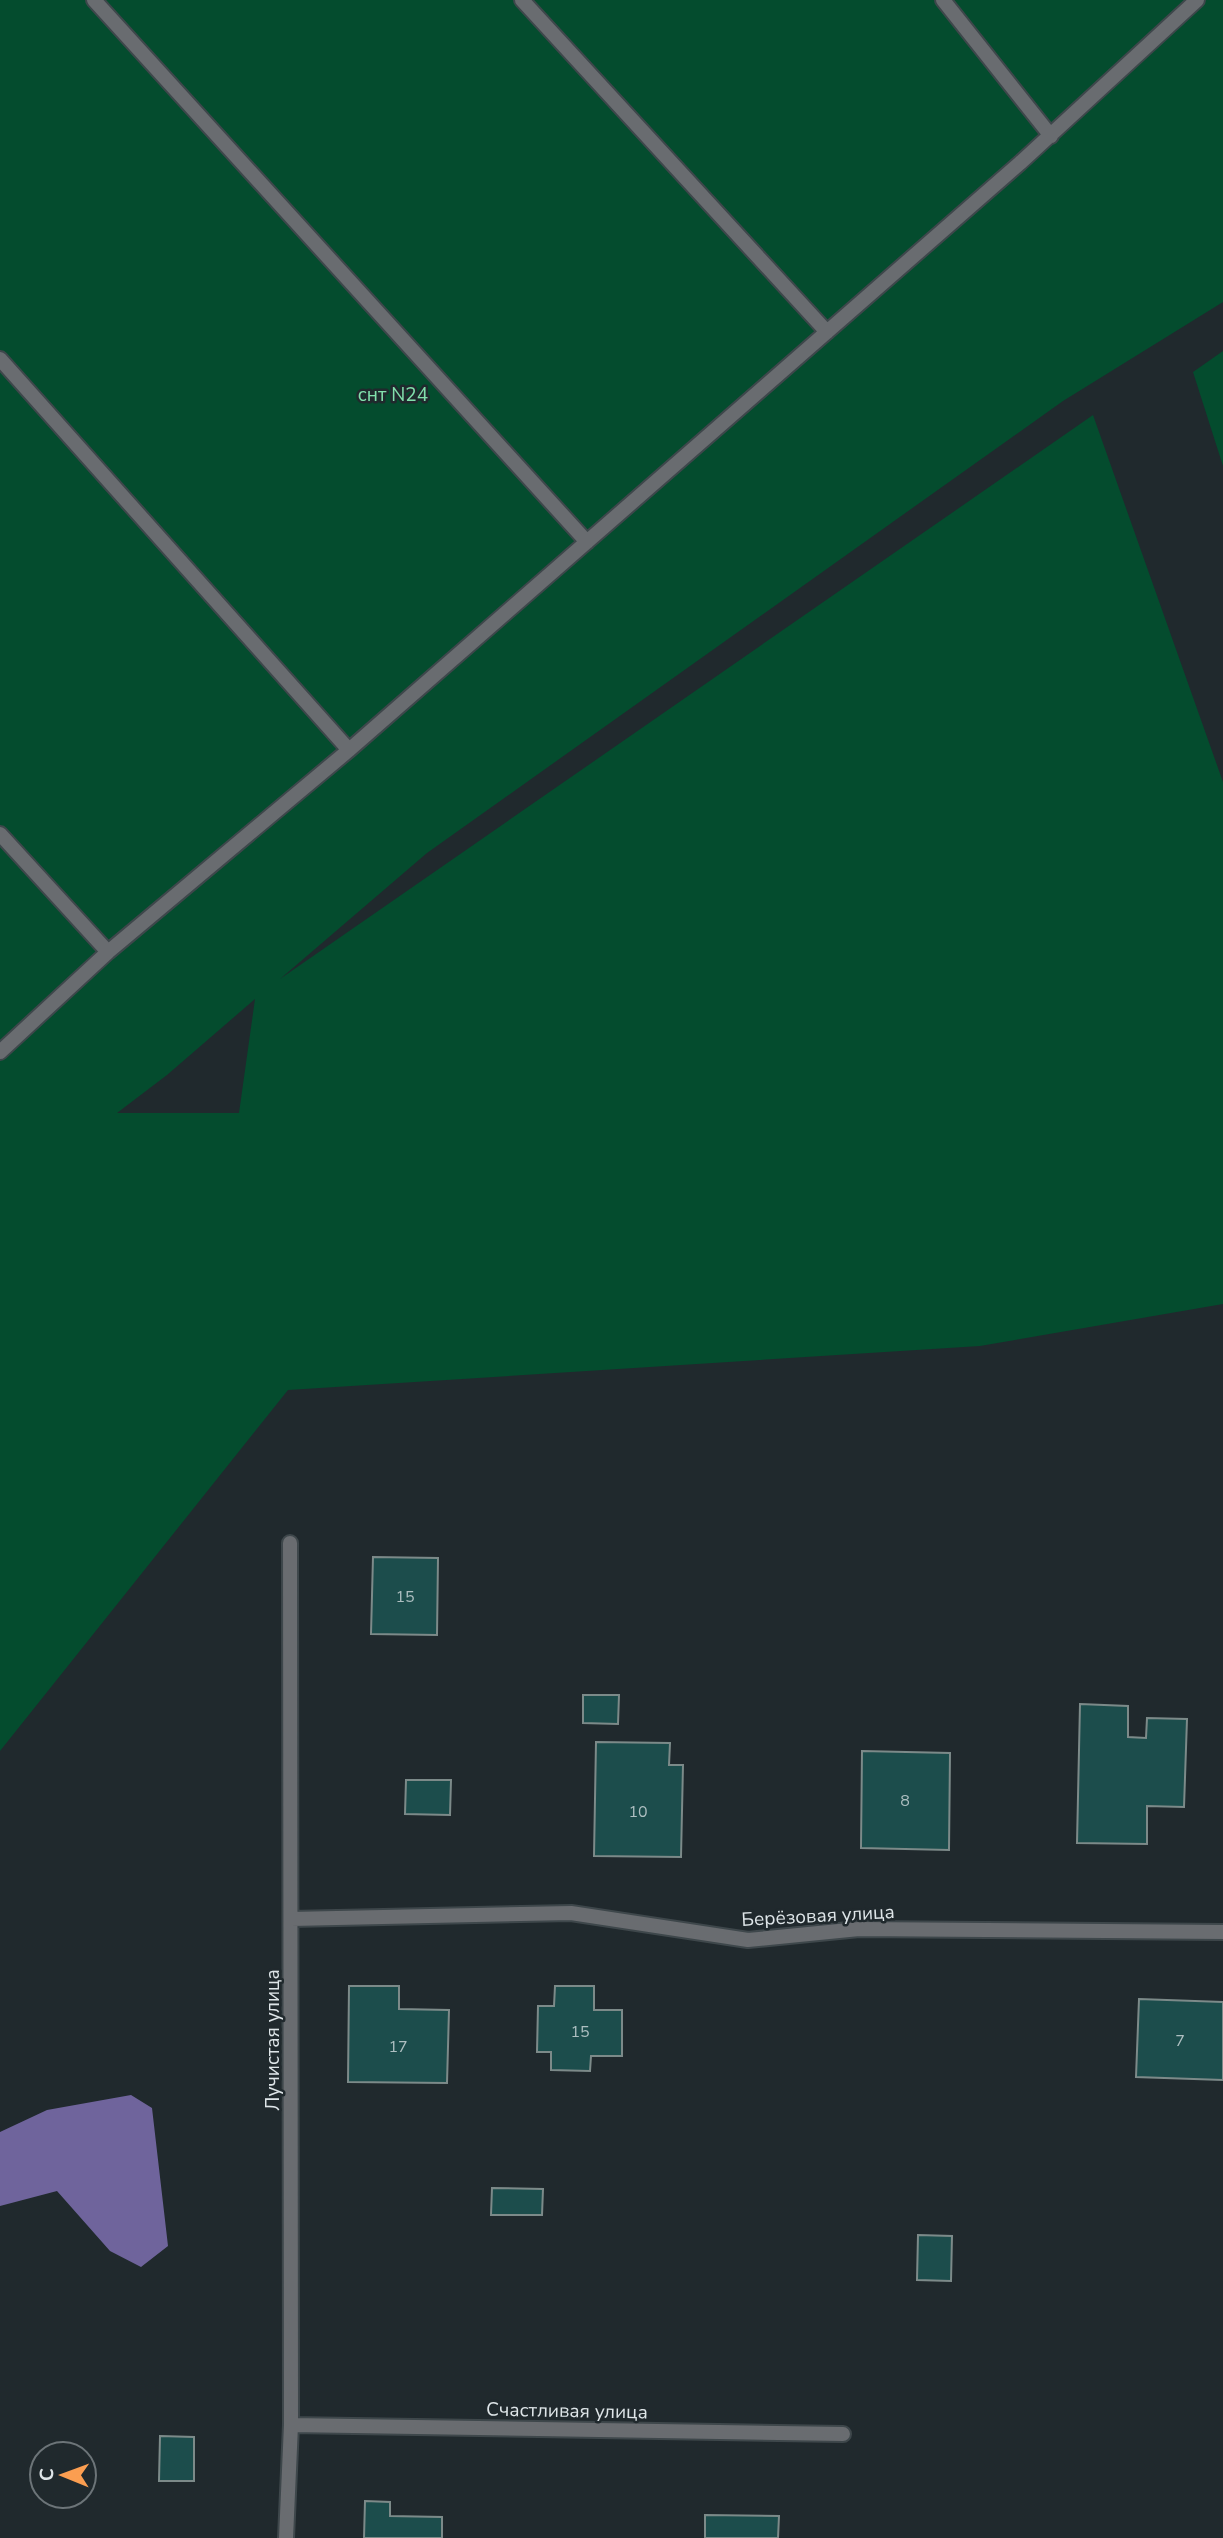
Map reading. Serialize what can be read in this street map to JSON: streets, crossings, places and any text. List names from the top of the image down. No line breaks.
{"streets":{"street":["Берёзовая улица","Лучистая улица","Счастливая улица"]},"crossings":[["Берёзовая улица","Лучистая улица"],["Лучистая улица","Счастливая улица"]],"parks":["снт N24"],"house_numbers":["15","8","10","15","7","17"],"north":"left"}
